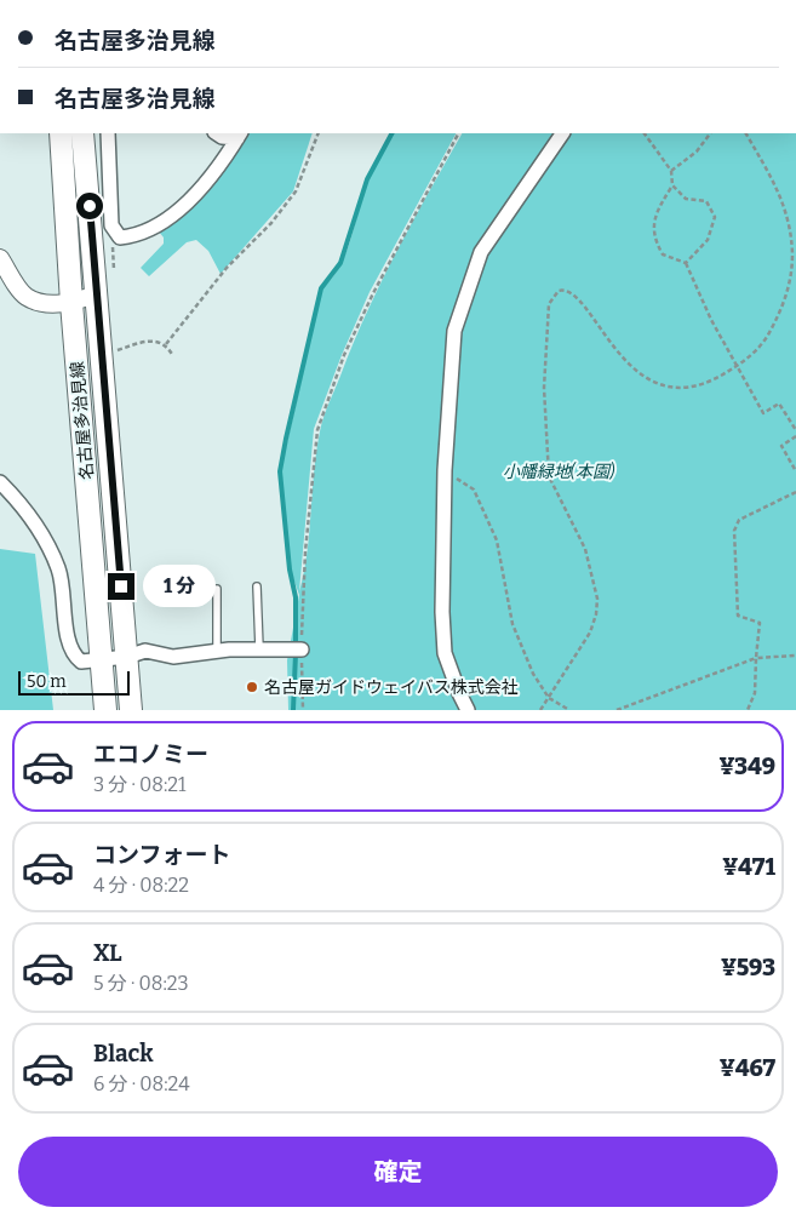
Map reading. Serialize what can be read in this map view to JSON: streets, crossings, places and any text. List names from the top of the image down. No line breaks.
{"streets":{"main road":["名古屋多治見線"]},"parks":["小幡緑地(本園)"],"places":["名古屋ガイドウェイバス株式会社"],"scale_bar":"50 m","page":{"banner":["名古屋多治見線","名古屋多治見線"],"bubble":"1 分","scale":"50 m","list":[{"name":"エコノミー","note":"3 分 · 08:21","value":"¥349"},{"name":"コンフォート","note":"4 分 · 08:22","value":"¥471"},{"name":"XL","note":"5 分 · 08:23","value":"¥593"},{"name":"Black","note":"6 分 · 08:24","value":"¥467"}],"buttons":"確定"}}
